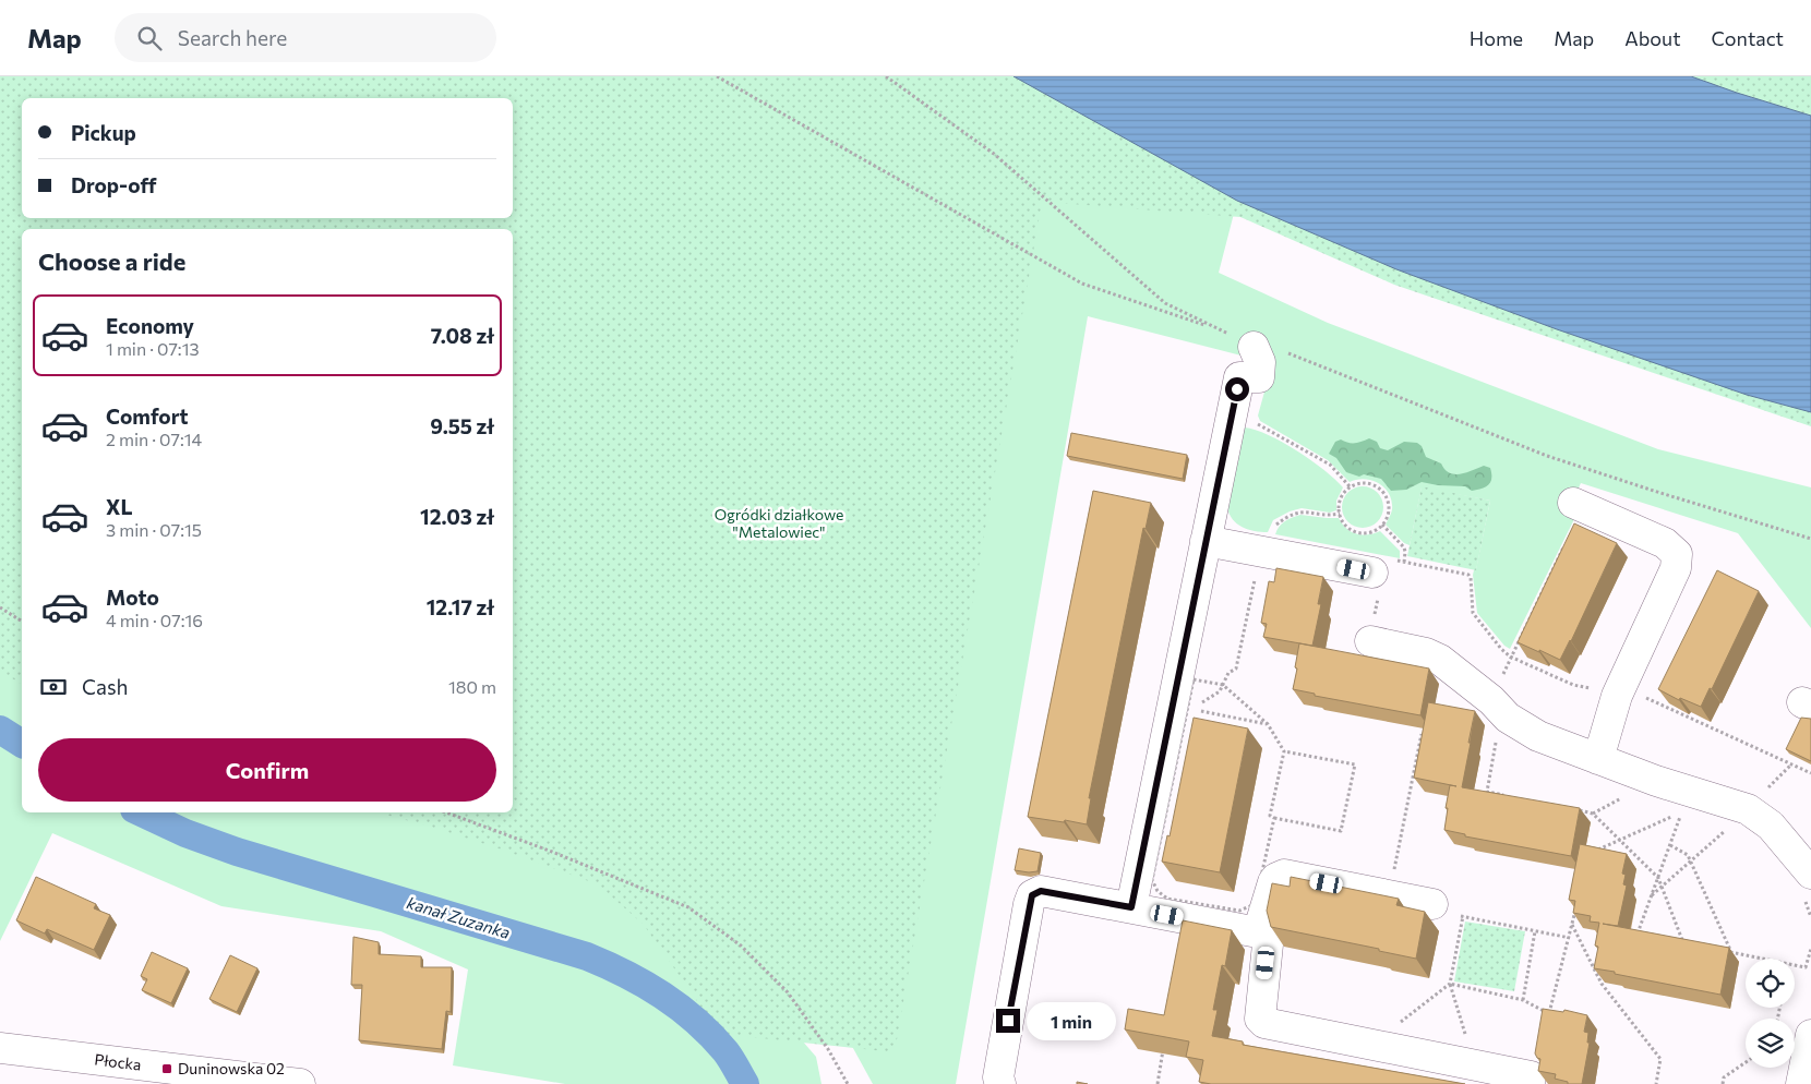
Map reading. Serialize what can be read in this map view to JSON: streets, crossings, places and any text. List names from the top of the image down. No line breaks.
{"streets":{"street":["Płocka"]},"water":["kanał Zuzanka"],"parks":["Ogródki działkowe \"Metalowiec\""],"places":{"transit":["Duninowska 02"]},"page":{"header":"Map","search":"Search here","nav":["Home","Map","About","Contact"],"banner":["Pickup","Drop-off"],"heading":"Choose a ride","list":[{"name":"Economy","note":"1 min · 07:13","value":"7.08 zł"},{"name":"Comfort","note":"2 min · 07:14","value":"9.55 zł"},{"name":"XL","note":"3 min · 07:15","value":"12.03 zł"},{"name":"Moto","note":"4 min · 07:16","value":"12.17 zł"}],"pay":["Cash","180 m"],"buttons":"Confirm","bubble":"1 min"}}
